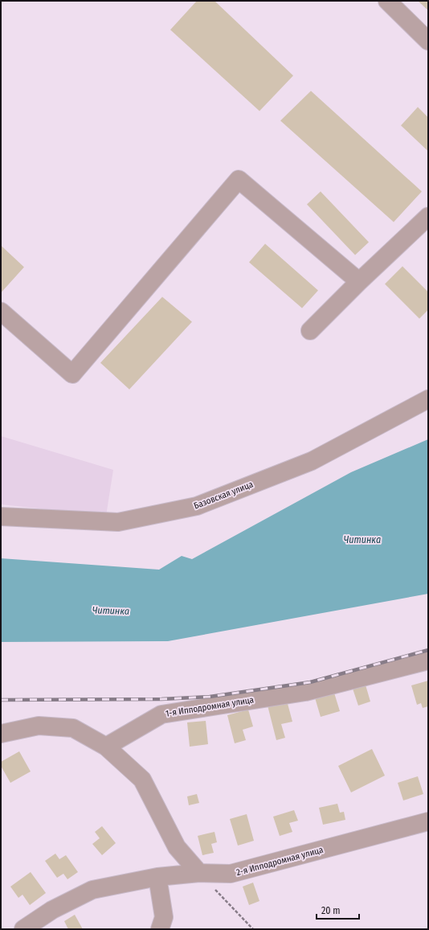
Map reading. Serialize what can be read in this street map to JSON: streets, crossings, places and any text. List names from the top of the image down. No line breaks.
{"streets":{"street":["Базовская улица","1-я Ипподромная улица","2-я Ипподромная улица"]},"water":["Читинка"],"scale_bar":"20 m"}
